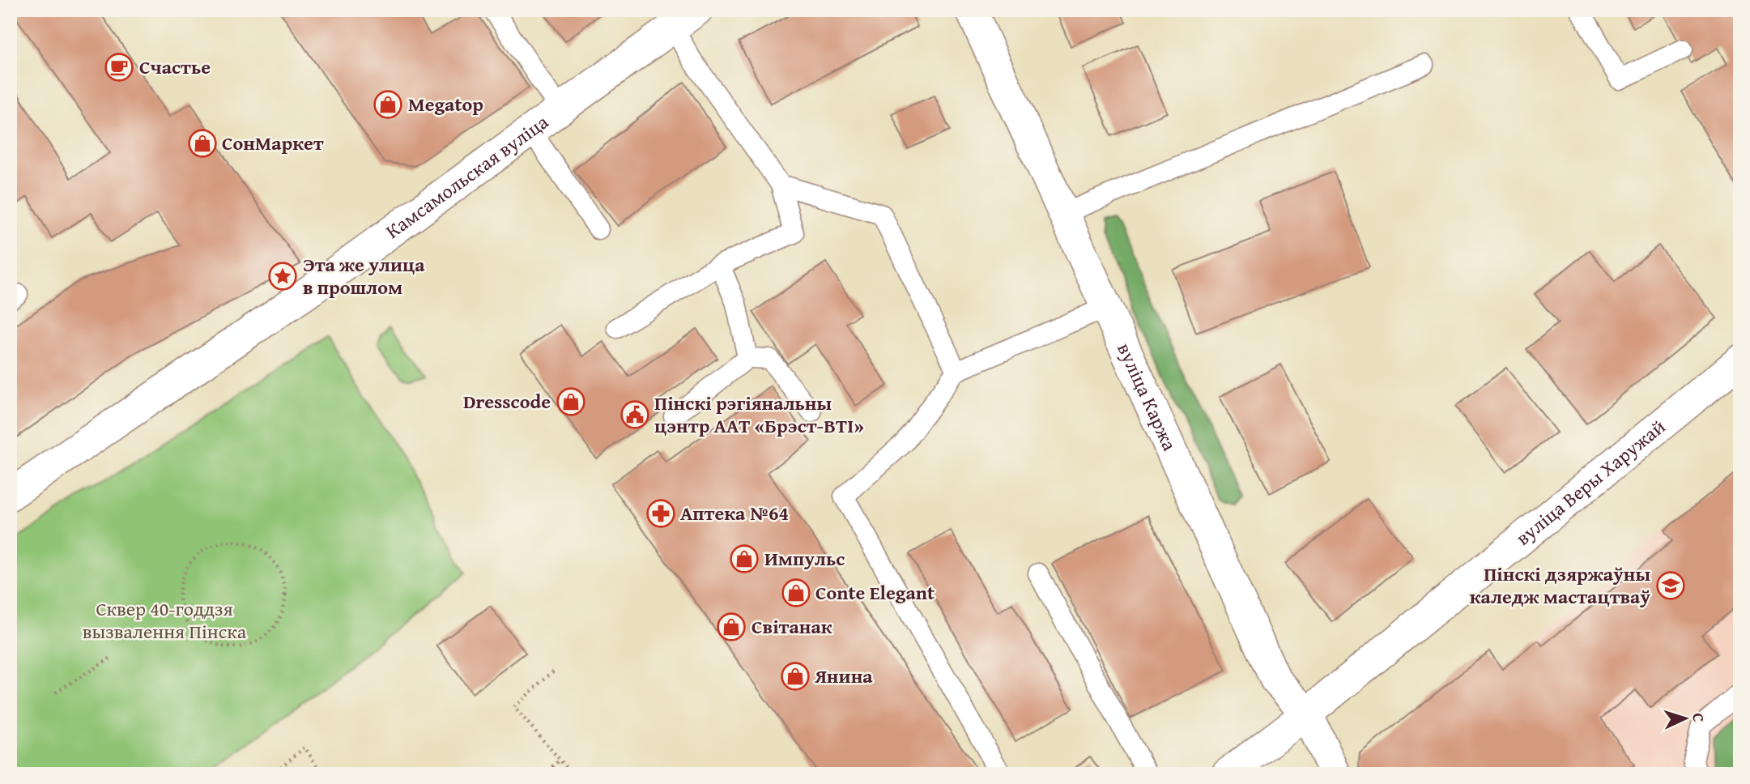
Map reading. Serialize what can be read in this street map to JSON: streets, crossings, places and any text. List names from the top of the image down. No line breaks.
{"streets":{"street":["Камсамольская вуліца","вуліца Каржа","вуліца Веры Харужай"]},"crossings":[["вуліца Каржа","вуліца Веры Харужай"]],"parks":["Сквер 40-годдзя вызвалення Пінска"],"places":{"cafe":["Счастье"],"shop":["Megatop","СонМаркет","Dresscode","Импульс","Conte Elegant","Світанак","Янина"],"place":["Эта же улица в прошлом"],"public building":["Пінскі рэгіянальны цэнтр ААТ «Брэст-ВТІ»"],"pharmacy":["Аптека №64"],"school or university":["Пінскі дзяржаўны каледж мастацтваў"]},"north":"right"}
